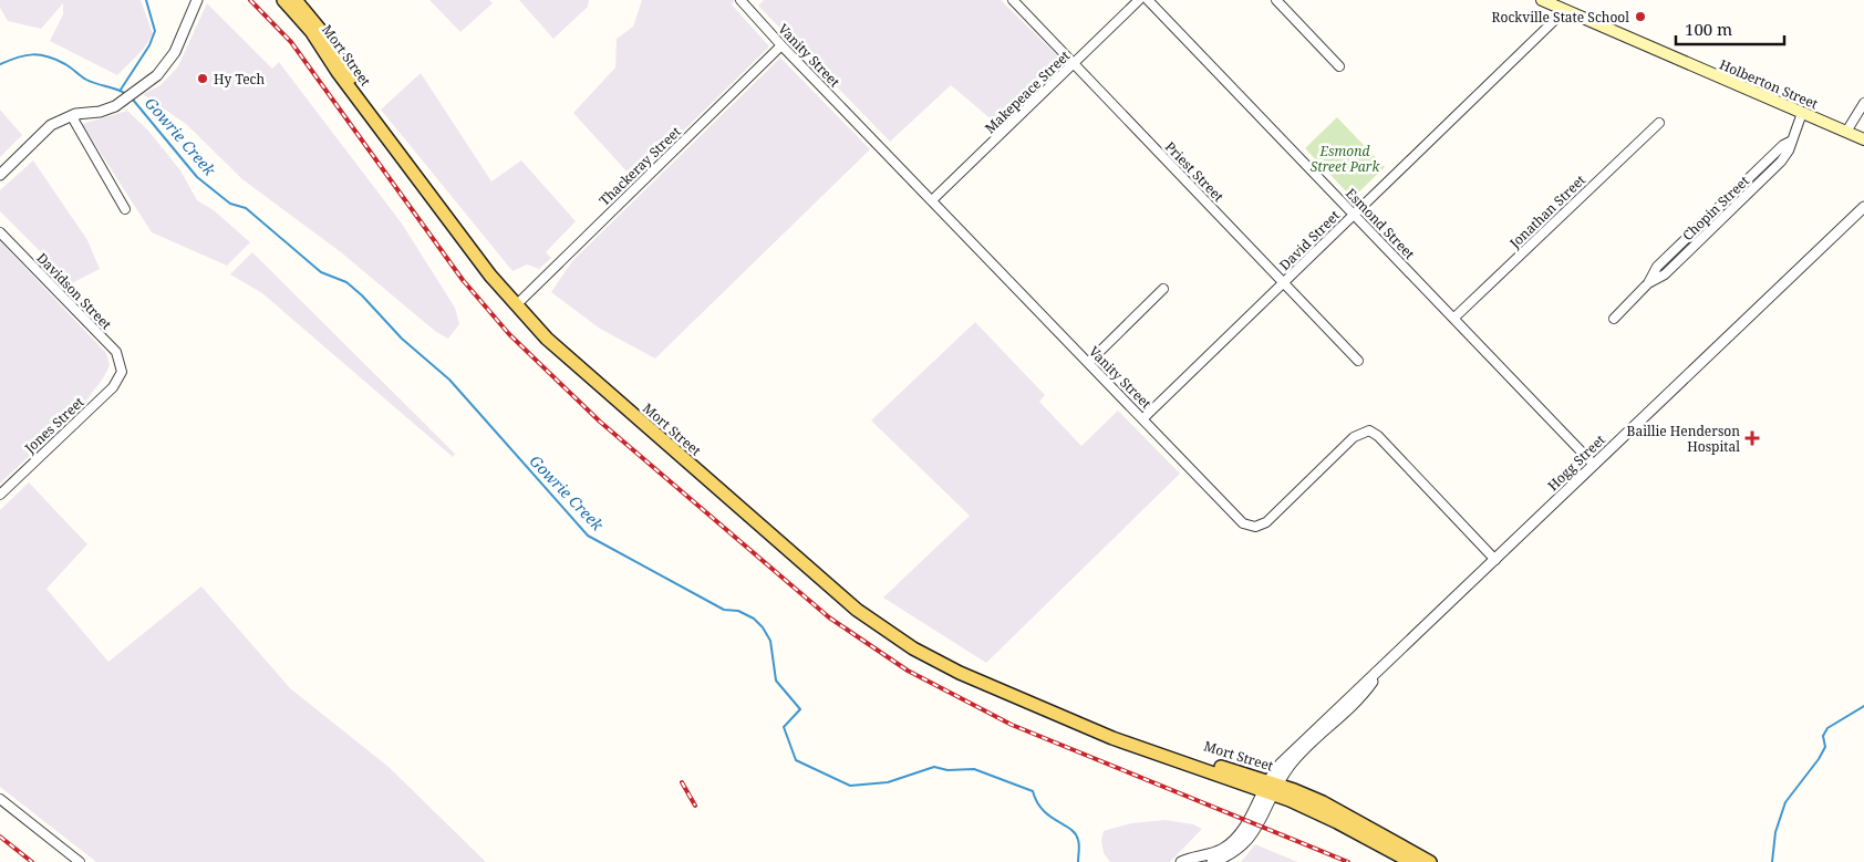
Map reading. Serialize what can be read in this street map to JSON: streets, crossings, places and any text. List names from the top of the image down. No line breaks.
{"streets":{"main road":["Mort Street","Holberton Street"],"street":["Vanity Street","Makepeace Street","Thackeray Street","Priest Street","Chopin Street","Jonathan Street","Esmond Street","David Street","Davidson Street","Jones Street","Hogg Street"]},"crossings":[["Mort Street","Thackeray Street"],["Mort Street","Hogg Street"],["Vanity Street","Makepeace Street"],["Vanity Street","Thackeray Street"],["Vanity Street","David Street"],["Vanity Street","Hogg Street"],["Holberton Street","Chopin Street"],["Holberton Street","David Street"],["Makepeace Street","Priest Street"],["Priest Street","David Street"],["Jonathan Street","Esmond Street"],["Esmond Street","David Street"],["Esmond Street","Hogg Street"],["Davidson Street","Jones Street"]],"water":["Gowrie Creek"],"parks":["Esmond Street Park"],"places":{"other":["Rockville State School","Hy Tech"],"health":["Baillie Henderson Hospital"]},"scale_bar":"100 m"}
